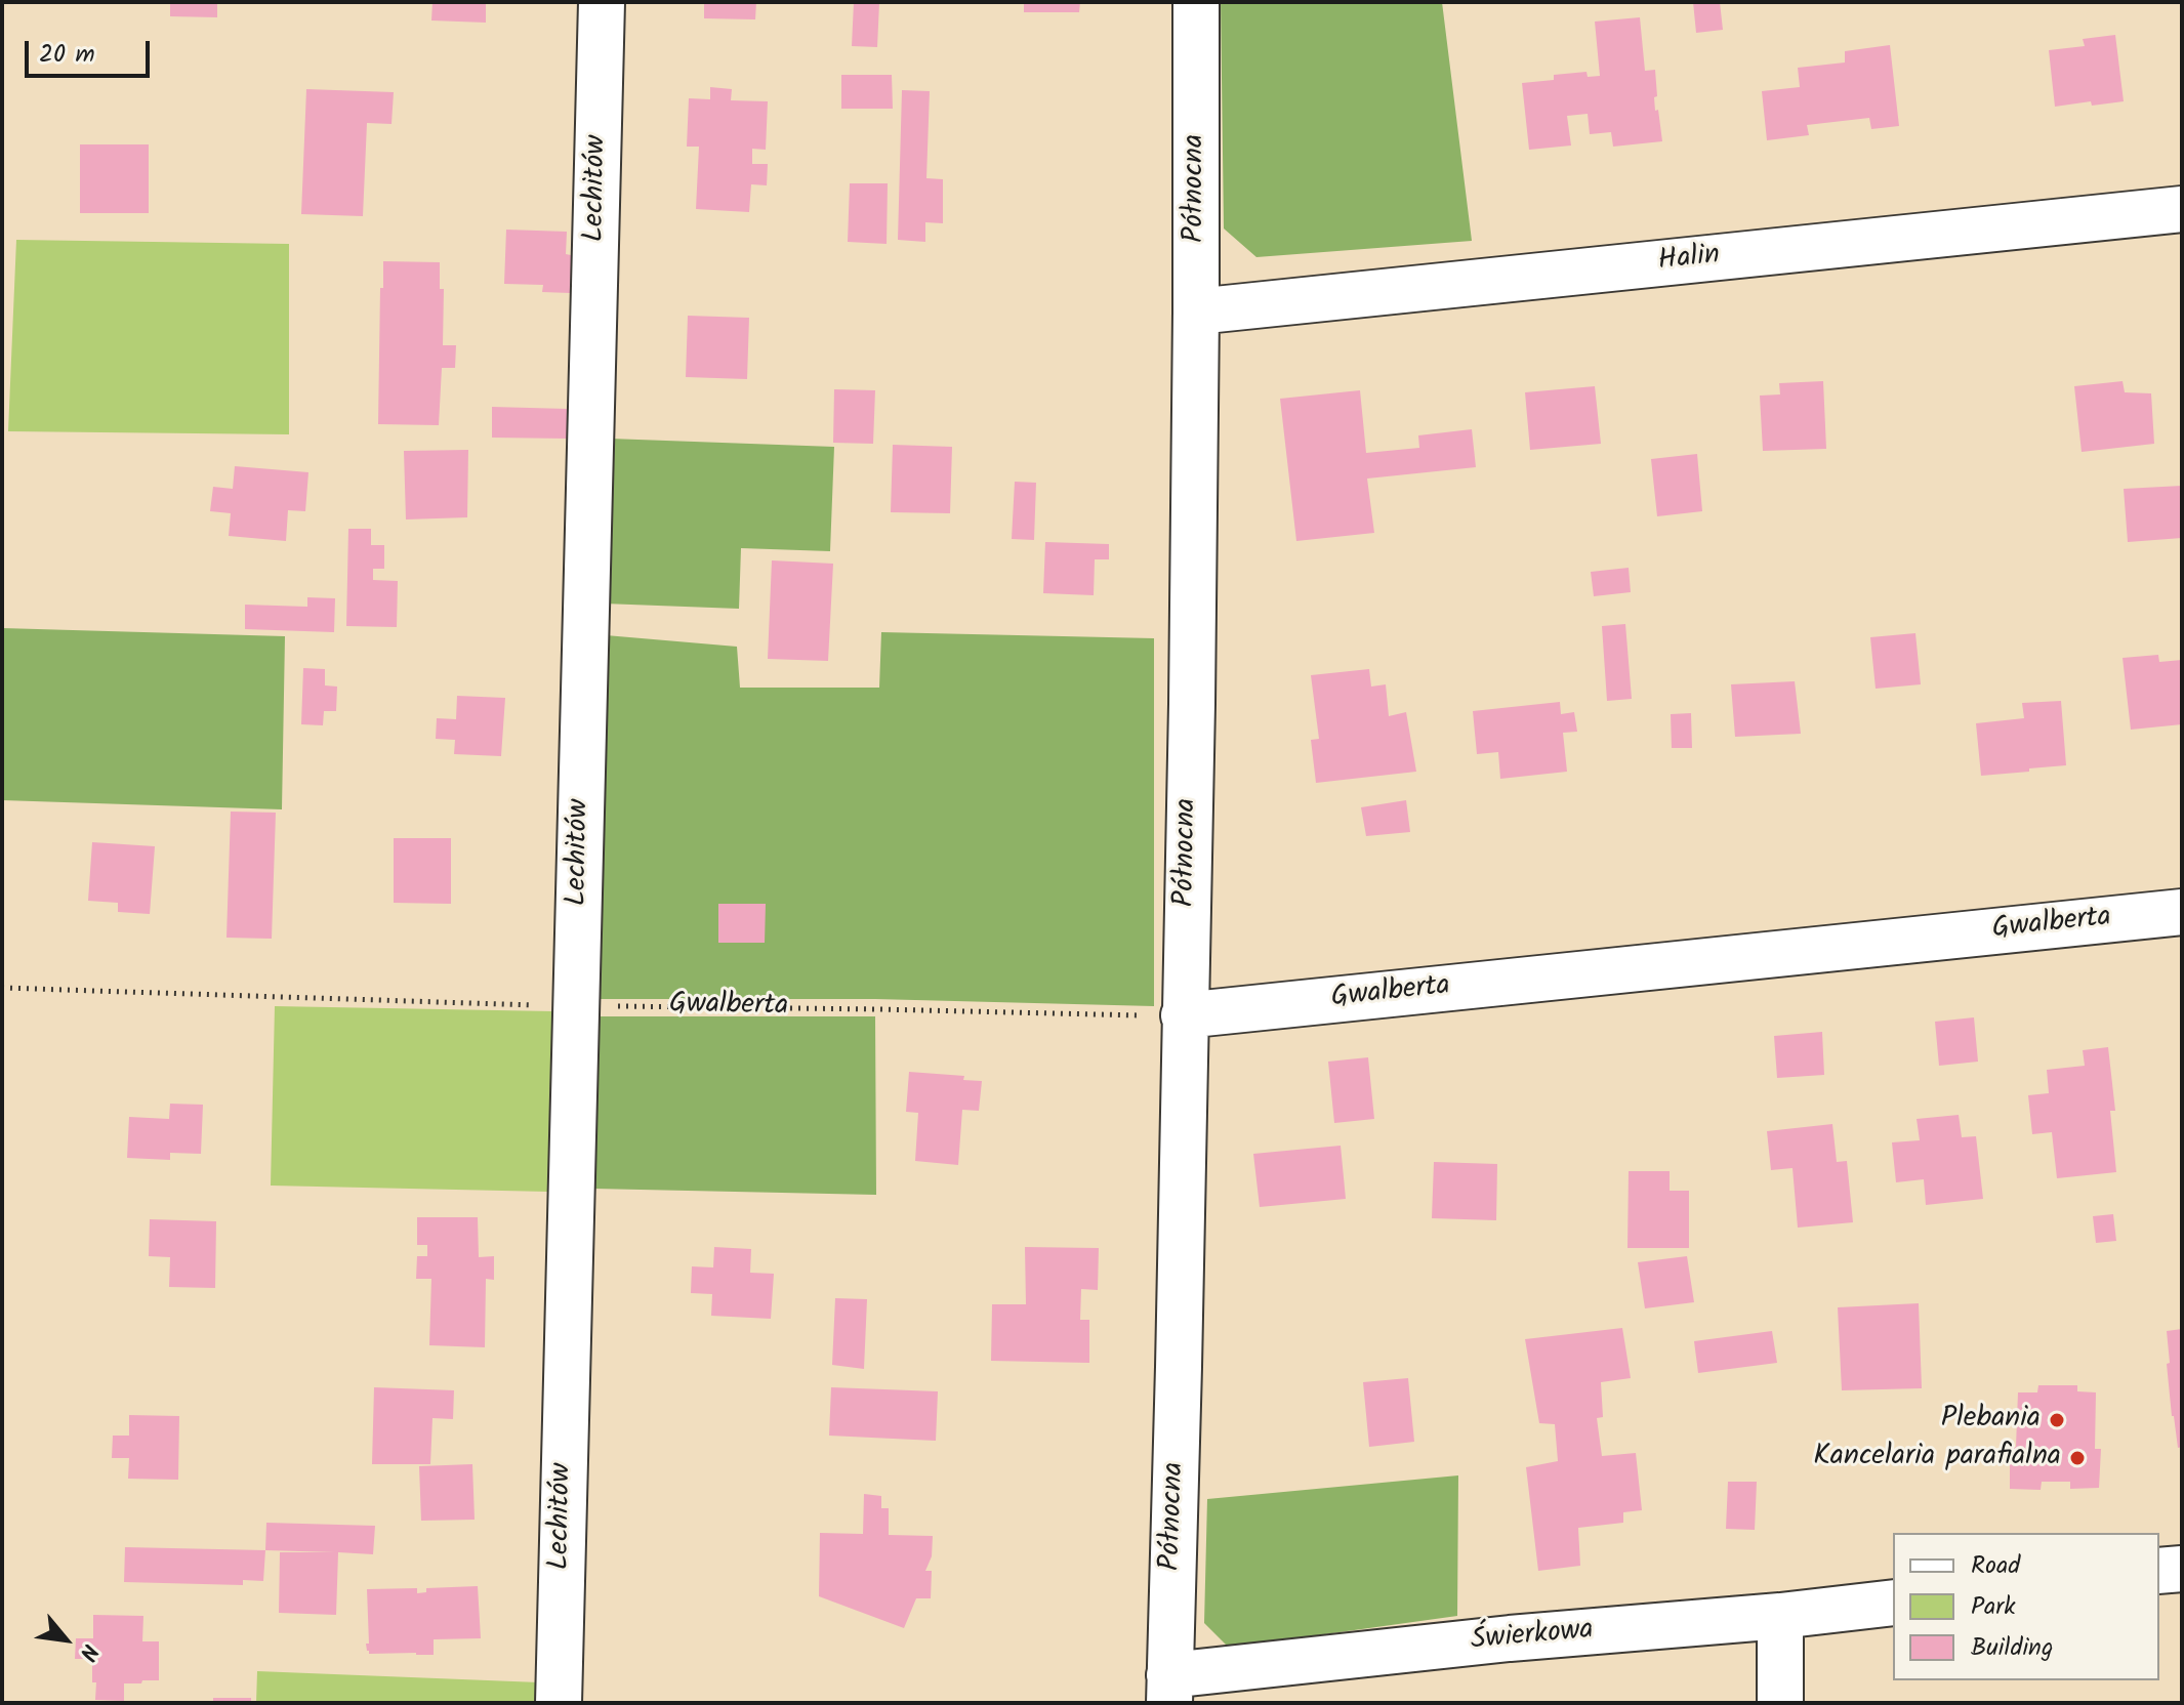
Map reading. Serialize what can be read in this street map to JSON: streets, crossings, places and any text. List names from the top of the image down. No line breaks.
{"streets":{"street":["Lechitów","Północna","Halin","Gwalberta","Świerkowa"]},"crossings":[["Północna","Halin"],["Północna","Gwalberta"],["Północna","Świerkowa"]],"places":["Plebania","Kancelaria parafialna"],"legend":["Road","Park","Building"],"scale_bar":"20 m","north":"bottom right"}
